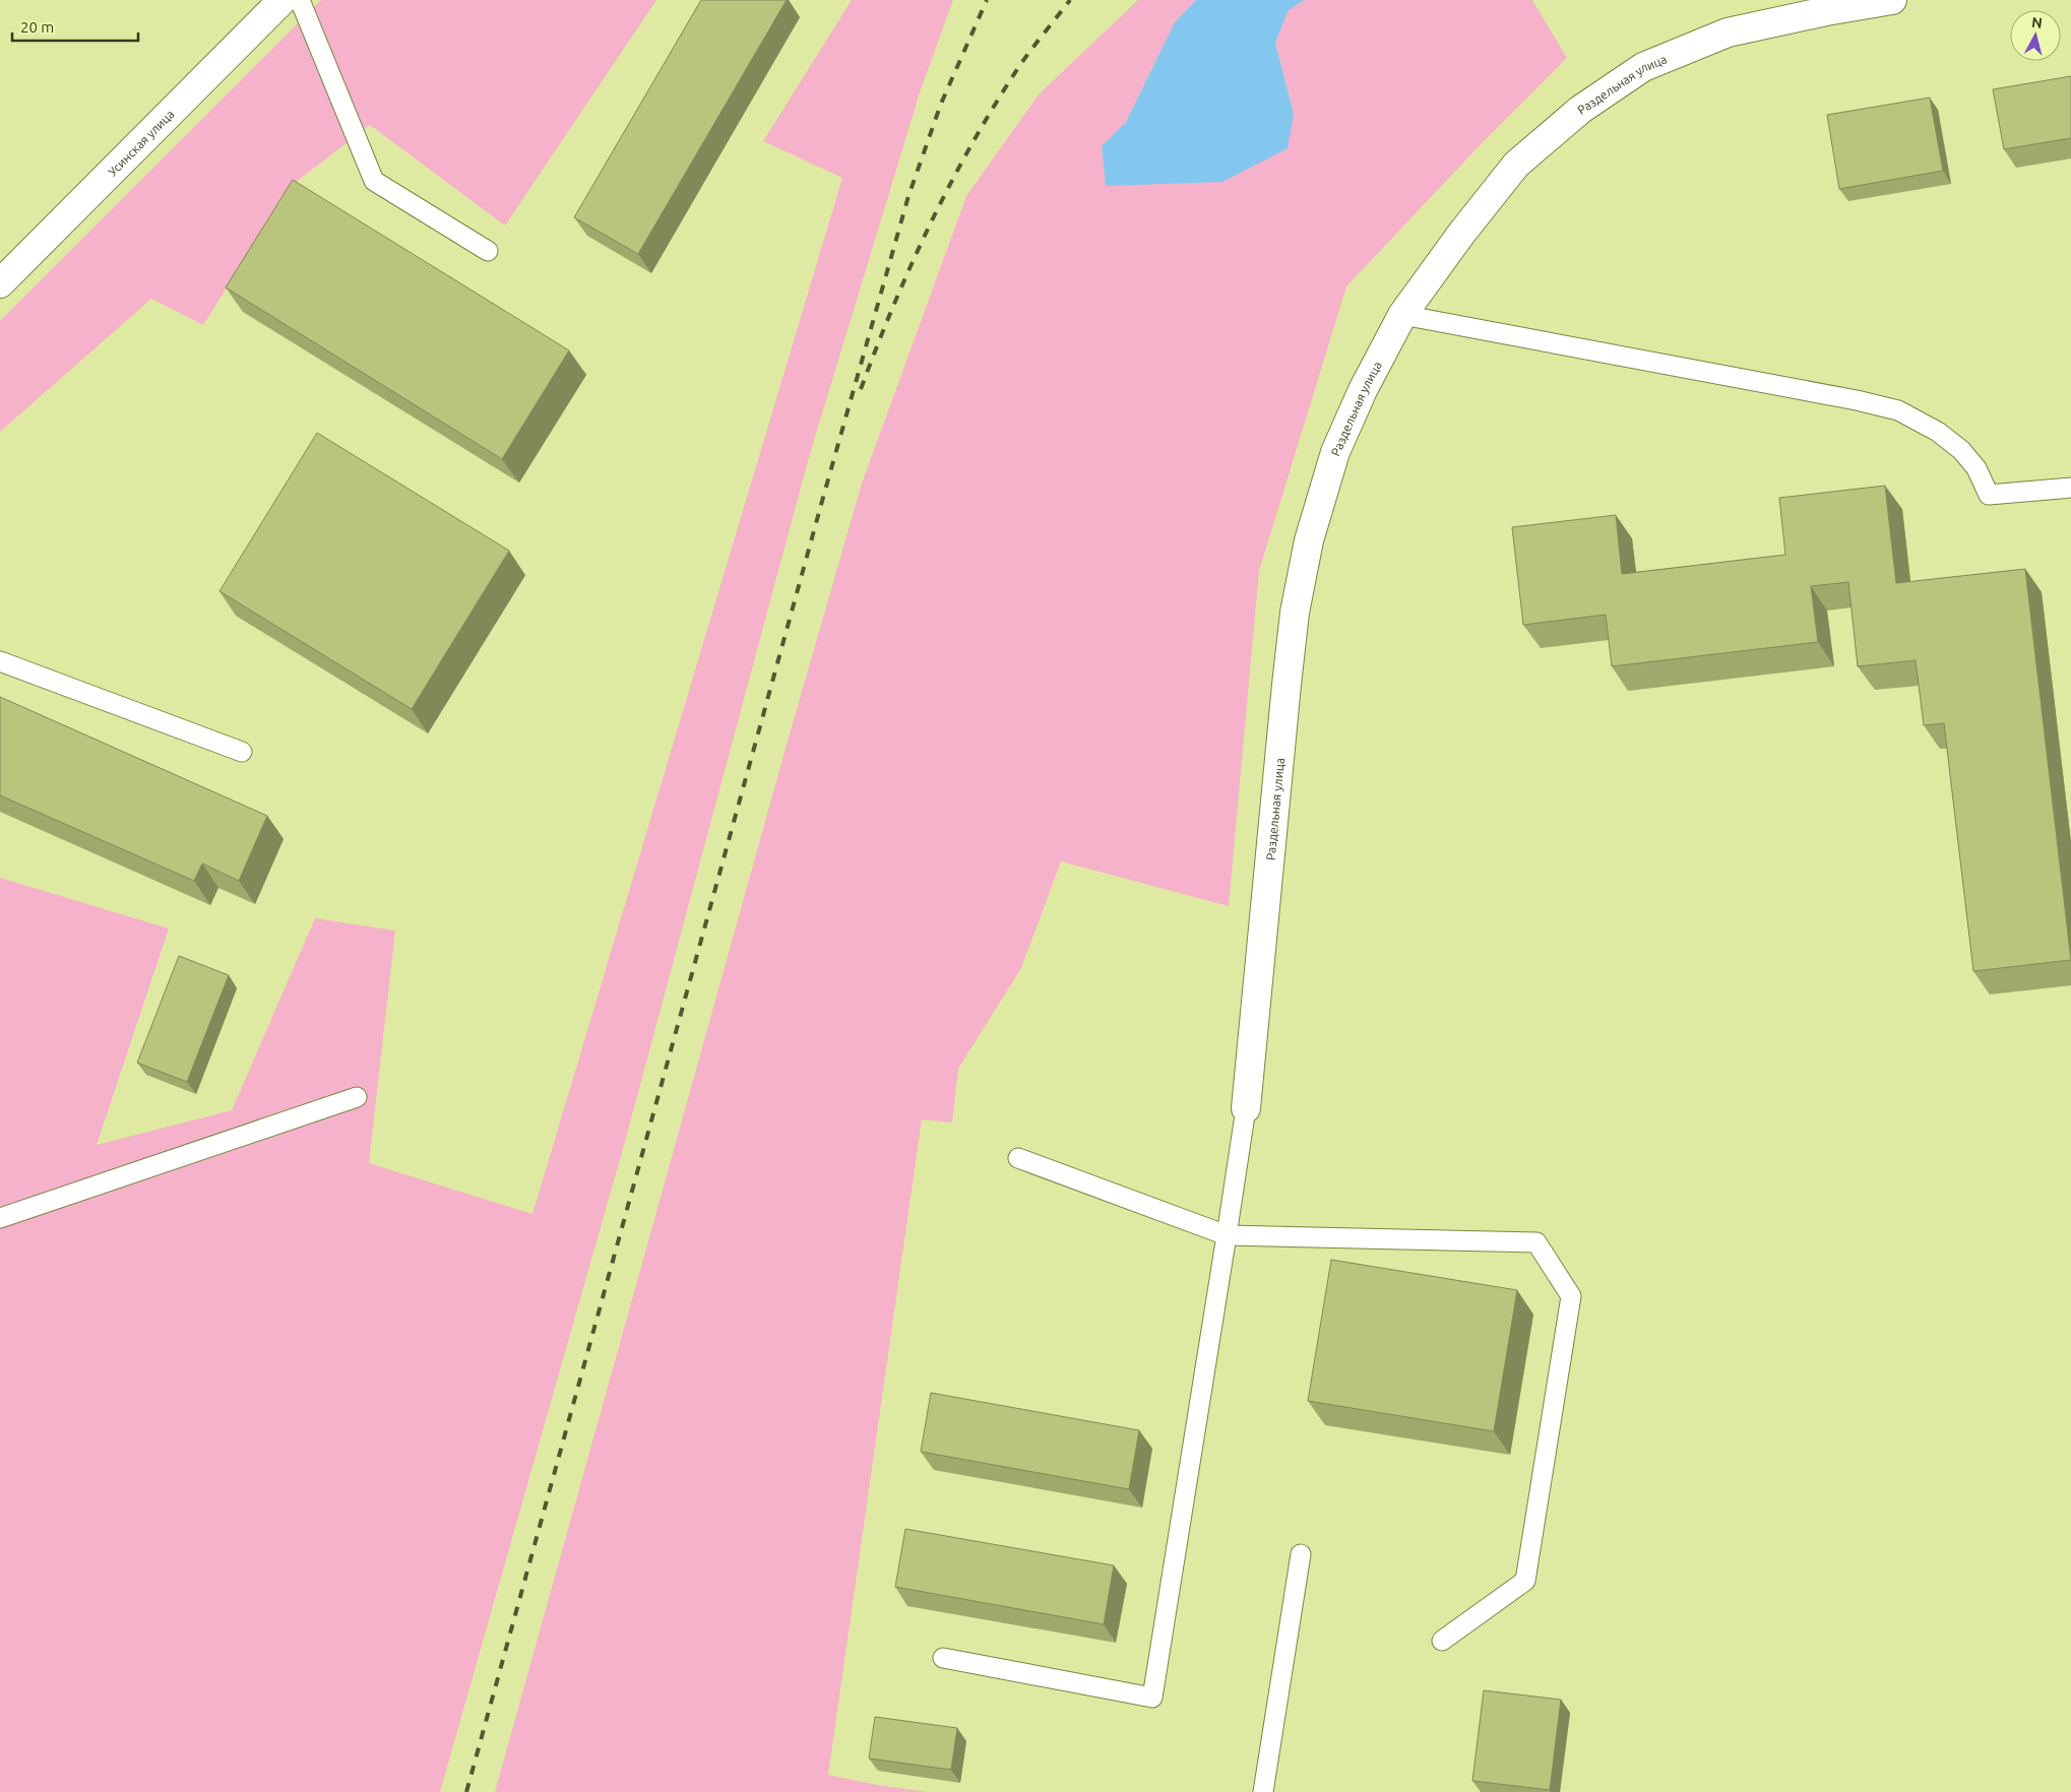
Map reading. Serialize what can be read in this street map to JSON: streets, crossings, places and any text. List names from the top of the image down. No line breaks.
{"streets":{"street":["Раздельная улица","Усинская улица"]},"scale_bar":"20 m","north":"top"}
